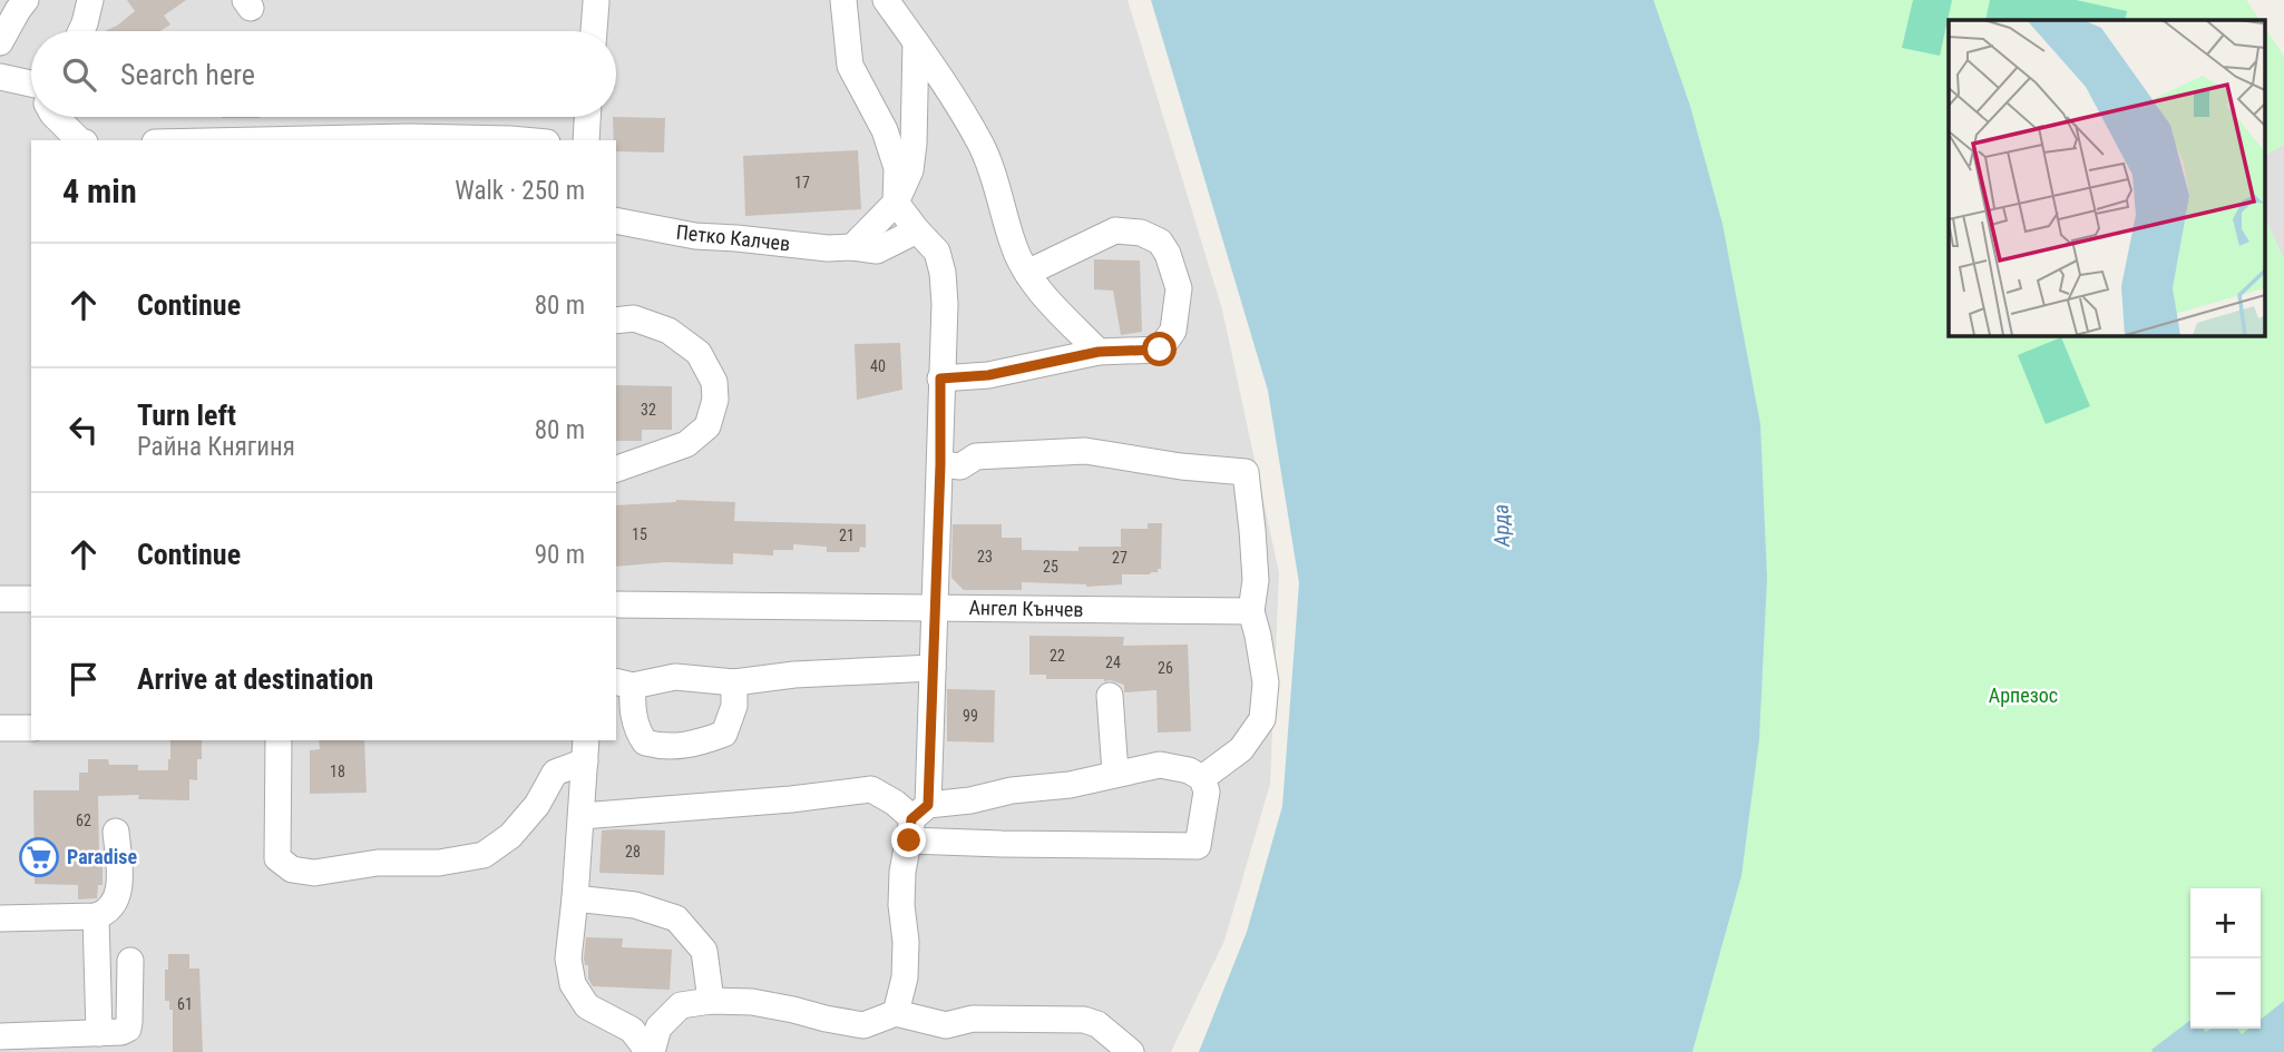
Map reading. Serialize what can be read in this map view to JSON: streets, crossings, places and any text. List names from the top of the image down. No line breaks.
{"streets":{"street":["Петко Калчев","Ангел Кънчев"]},"water":["Арда"],"parks":["Арпезос"],"places":{"supermarket":["Paradise"]},"house_numbers":["17","40","32","15","21","23","27","25","22","24","26","99","18","62","28","61"],"page":{"search":"Search here","heading":["4 min","Walk · 250 m"],"list":[["Continue","80 m"],["Turn left","Райна Княгиня","80 m"],["Continue","90 m"],"Arrive at destination"],"map_buttons":["+","−"]}}
